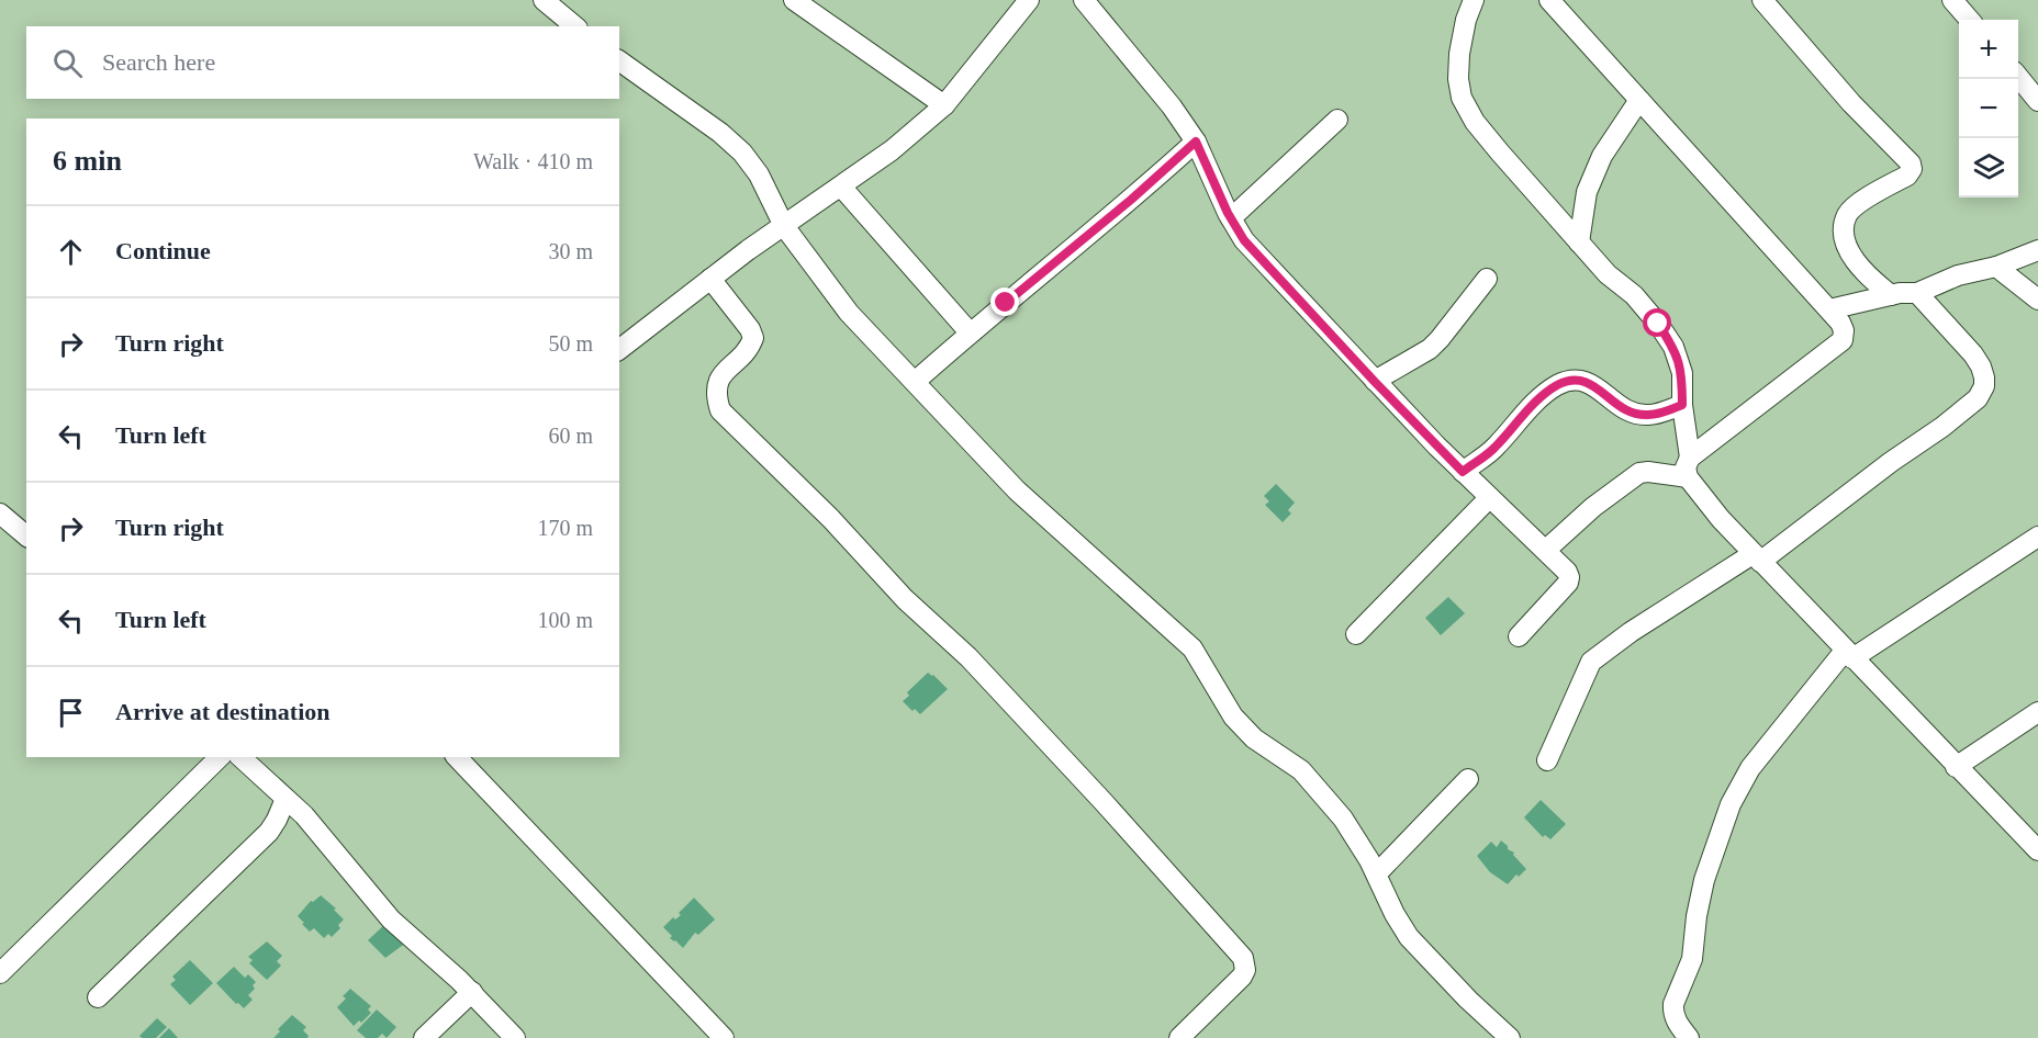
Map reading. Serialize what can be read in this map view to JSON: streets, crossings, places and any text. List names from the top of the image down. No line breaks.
{"page":{"map_buttons":["+","−"],"search":"Search here","heading":["6 min","Walk · 410 m"],"list":[["Continue","30 m"],["Turn right","50 m"],["Turn left","60 m"],["Turn right","170 m"],["Turn left","100 m"],"Arrive at destination"]}}
